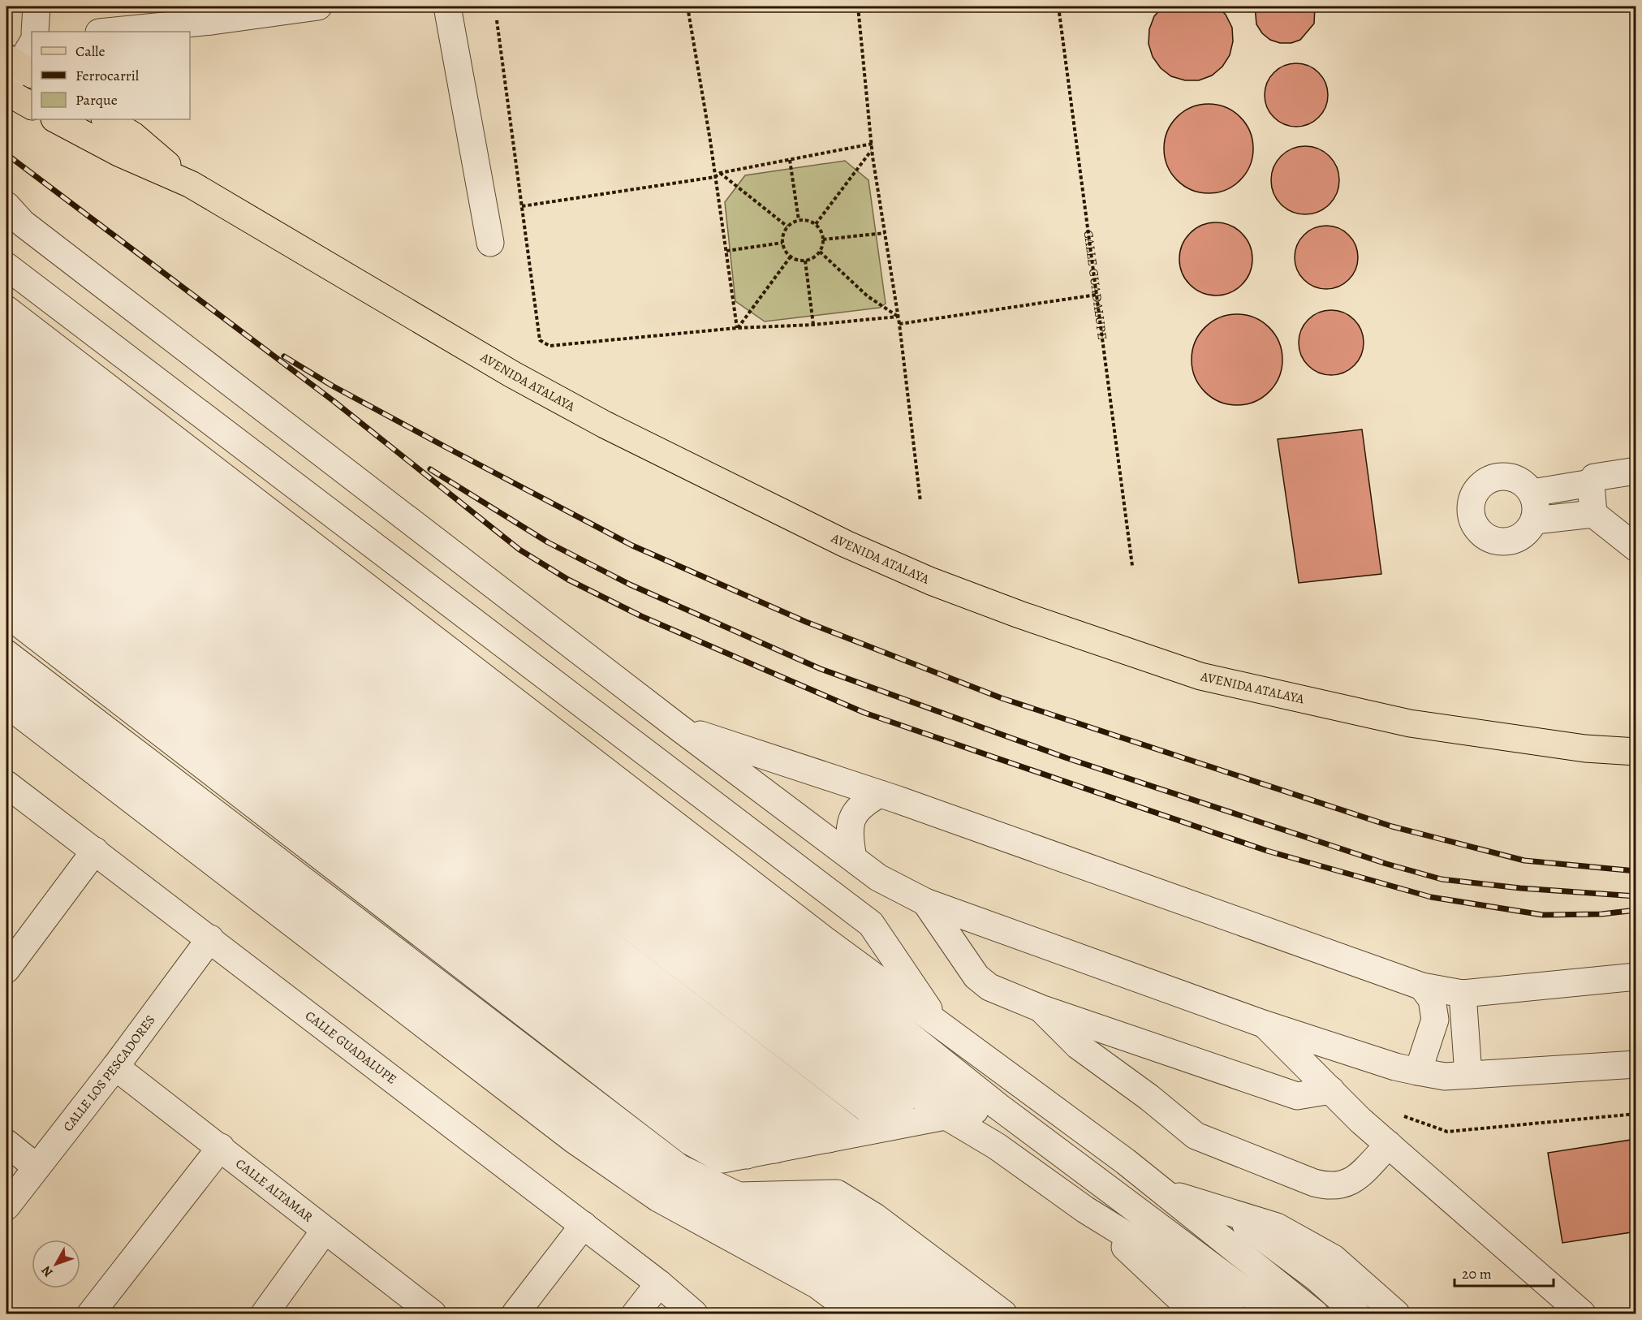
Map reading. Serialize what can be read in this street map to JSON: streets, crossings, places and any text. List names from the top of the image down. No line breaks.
{"streets":{"main road":["AVENIDA ATALAYA"],"street":["CALLE GUADALUPE","CALLE LOS PESCADORES","CALLE ALTAMAR"]},"crossings":[["CALLE GUADALUPE","CALLE LOS PESCADORES"],["CALLE LOS PESCADORES","CALLE ALTAMAR"]],"legend":["Calle","Ferrocarril","Parque"],"scale_bar":"20 m","north":"bottom left"}
